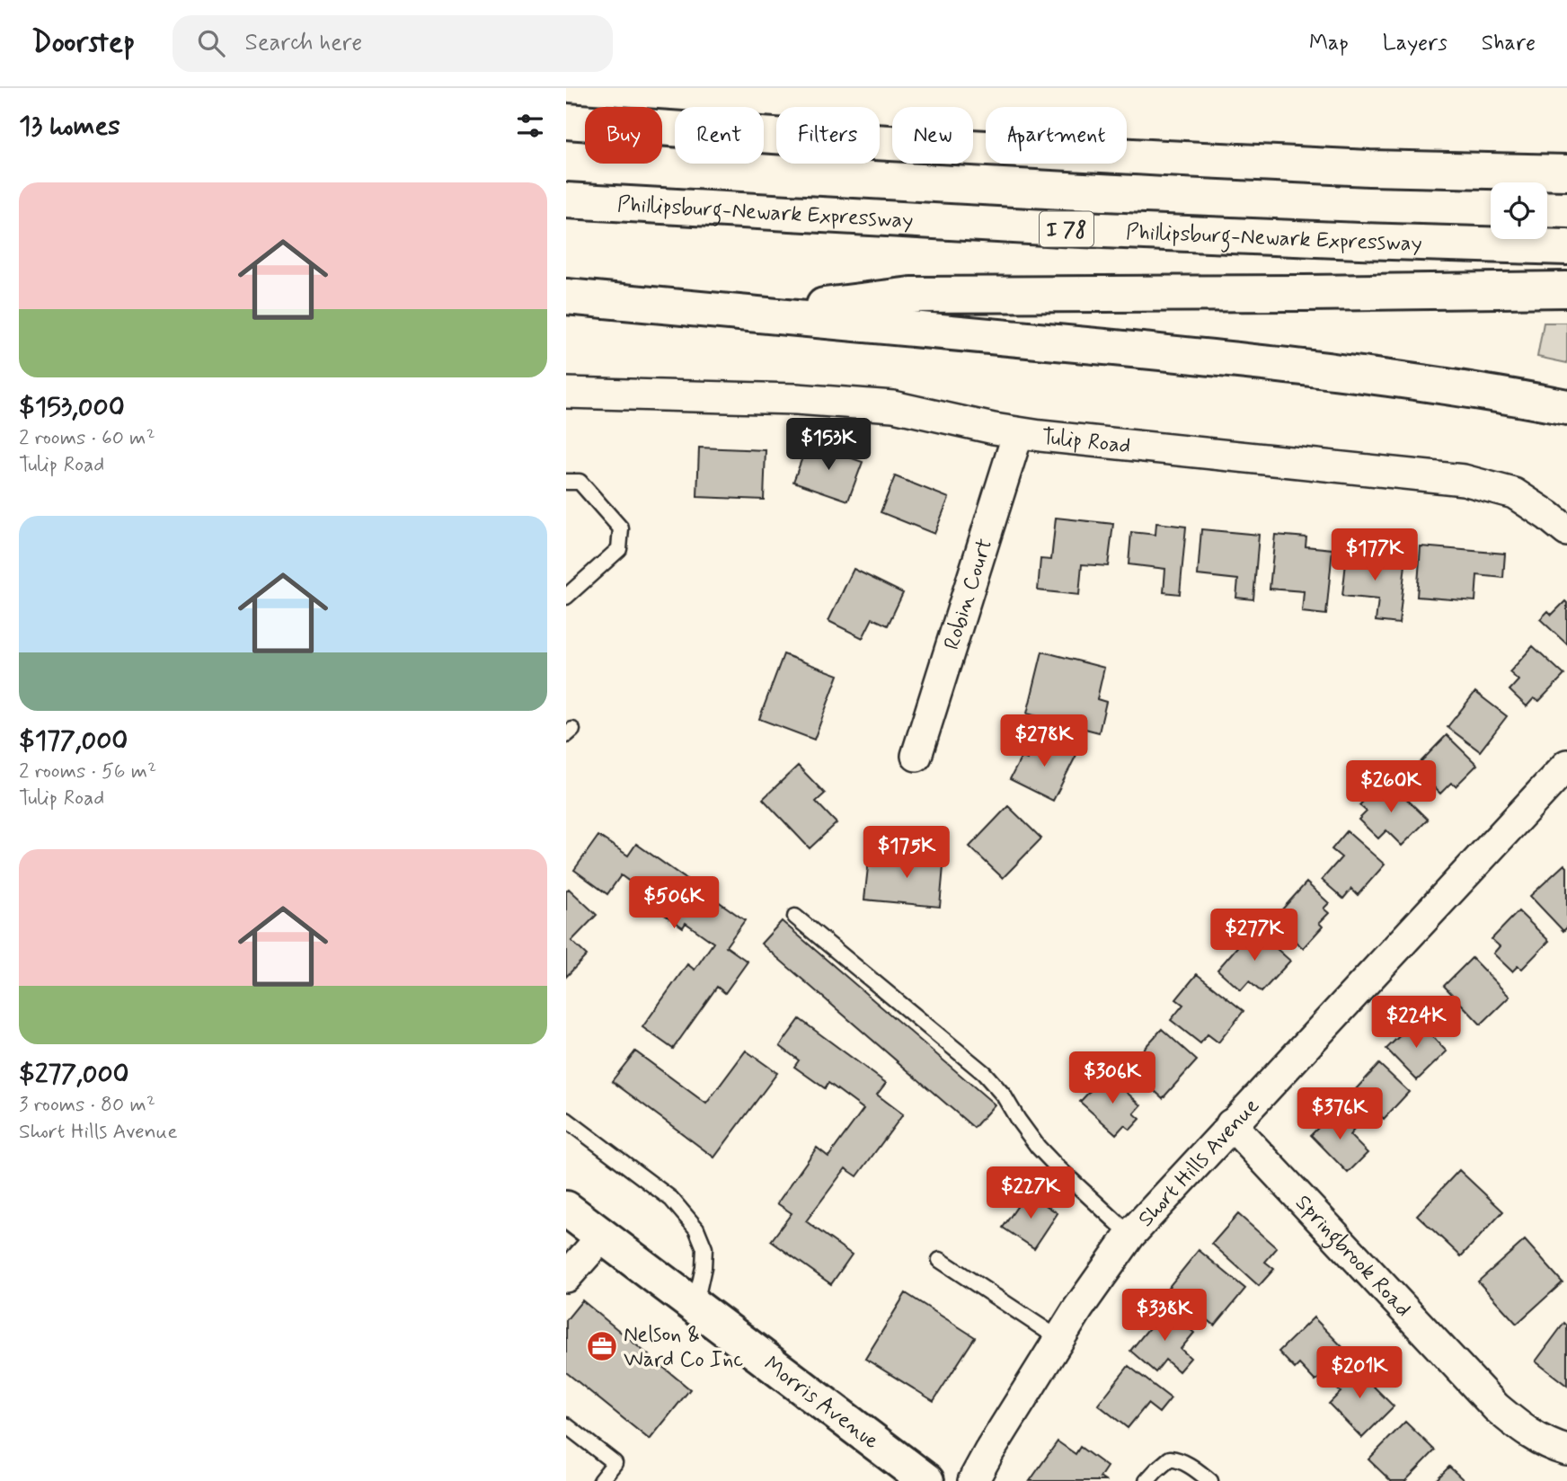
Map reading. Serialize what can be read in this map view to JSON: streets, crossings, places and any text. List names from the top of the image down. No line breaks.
{"streets":{"main road":["Phillipsburg-Newark Expressway","I 78","Morris Avenue"],"street":["Tulip Road","Robin Court","Short Hills Avenue","Springbrook Road"]},"crossings":[["Tulip Road","Robin Court"],["Short Hills Avenue","Springbrook Road"]],"places":{"office":["Nelson & Ward Co Inc"]},"page":{"header":"Doorstep","search":"Search here","nav":["Map","Layers","Share"],"heading":"13 homes","chip":["Buy","Rent","Filters","New","Apartment"],"list":[{"name":"$153,000","note":"2 rooms · 60 m² · Tulip Road"},{"name":"$177,000","note":"2 rooms · 56 m² · Tulip Road"},{"name":"$277,000","note":"3 rooms · 80 m² · Short Hills Avenue"}],"price":["$153K","$177K","$278K","$260K","$175K","$506K","$277K","$224K","$306K","$376K","$227K","$338K","$201K"]}}
